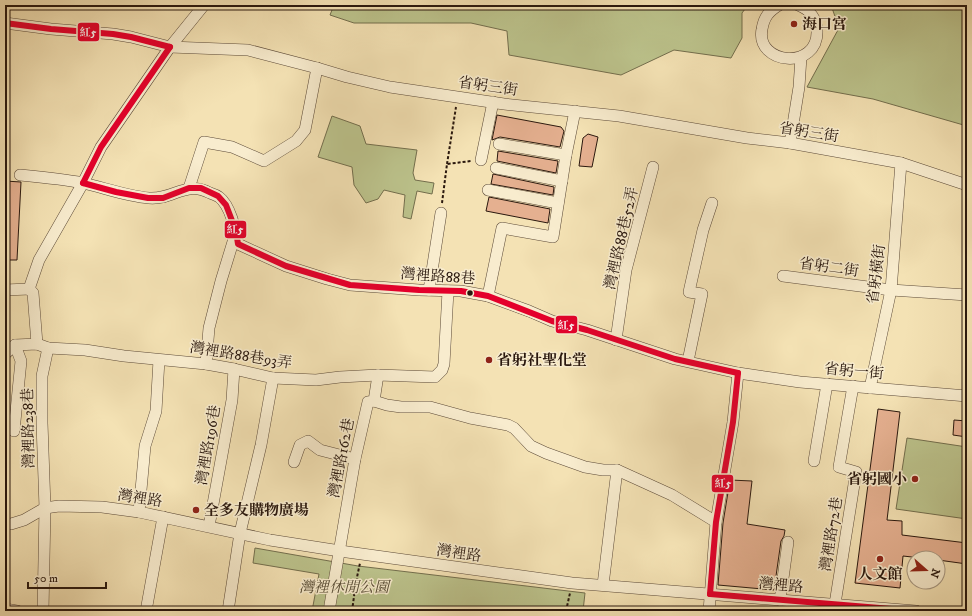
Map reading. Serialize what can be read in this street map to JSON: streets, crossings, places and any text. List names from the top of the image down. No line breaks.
{"streets":{"street":["省躬三街","灣裡路88巷52弄","省躬二街","省躬橫街","灣裡路88巷","灣裡路88巷93弄","省躬一街","灣裡路238巷","灣裡路196巷","灣裡路162巷","灣裡路","灣裡路72巷"]},"crossings":[["省躬三街","省躬橫街"],["灣裡路88巷52弄","灣裡路88巷"],["省躬二街","省躬橫街"],["省躬橫街","省躬一街"],["灣裡路88巷","灣裡路88巷93弄"],["灣裡路88巷","省躬一街"],["灣裡路88巷93弄","灣裡路238巷"],["灣裡路88巷93弄","灣裡路196巷"],["灣裡路88巷93弄","灣裡路162巷"],["省躬一街","灣裡路72巷"],["灣裡路238巷","灣裡路"],["灣裡路196巷","灣裡路"],["灣裡路162巷","灣裡路"],["灣裡路","灣裡路72巷"]],"parks":["灣裡休閒公園"],"places":["海口宮","省躬社聖化堂","省躬國小","全多友購物廣場","人文館"],"lines":["transit line 紅5"],"scale_bar":"50 m","north":"right"}
